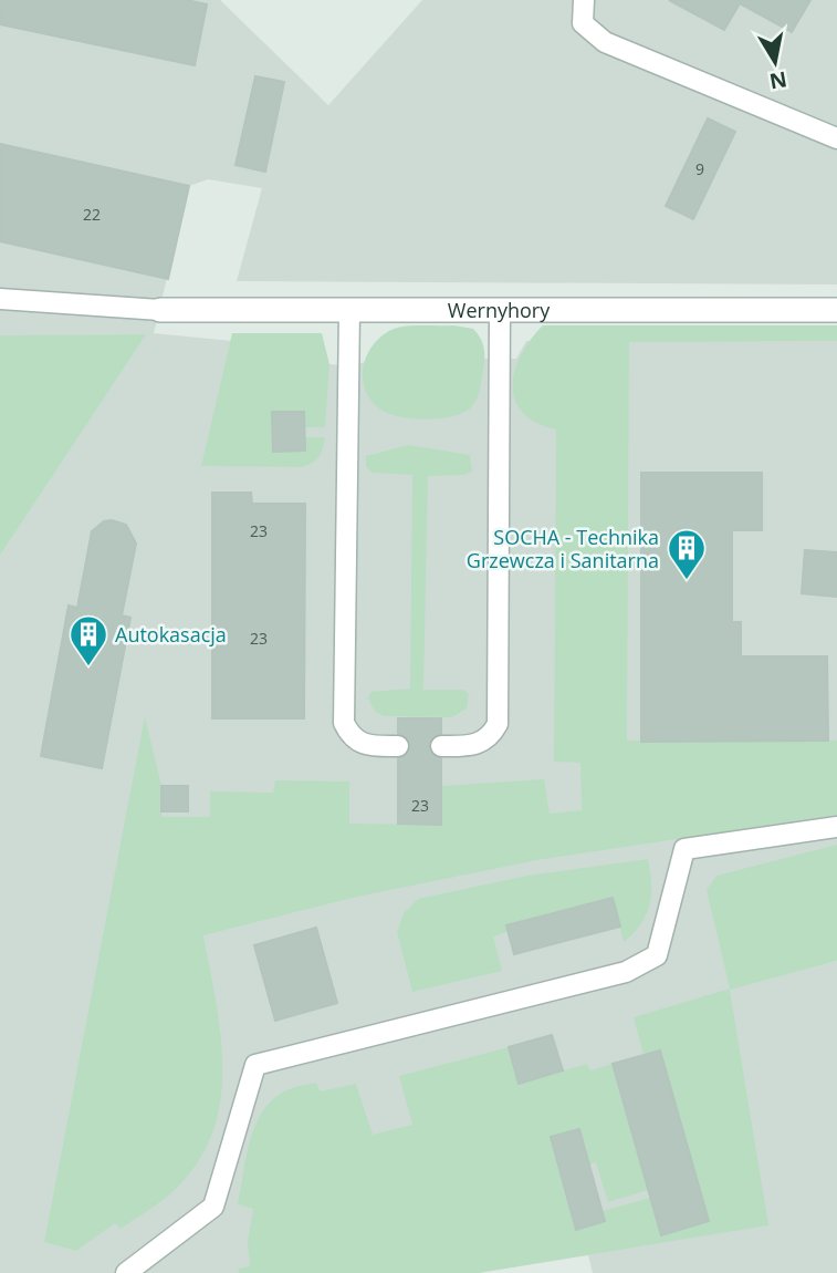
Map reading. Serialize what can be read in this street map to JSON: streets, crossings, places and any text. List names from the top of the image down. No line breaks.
{"streets":{"street":["Wernyhory"]},"places":{"building":["SOCHA - Technika Grzewcza i Sanitarna","Autokasacja"]},"house_numbers":["9","22","23","23","23"],"north":"bottom"}
